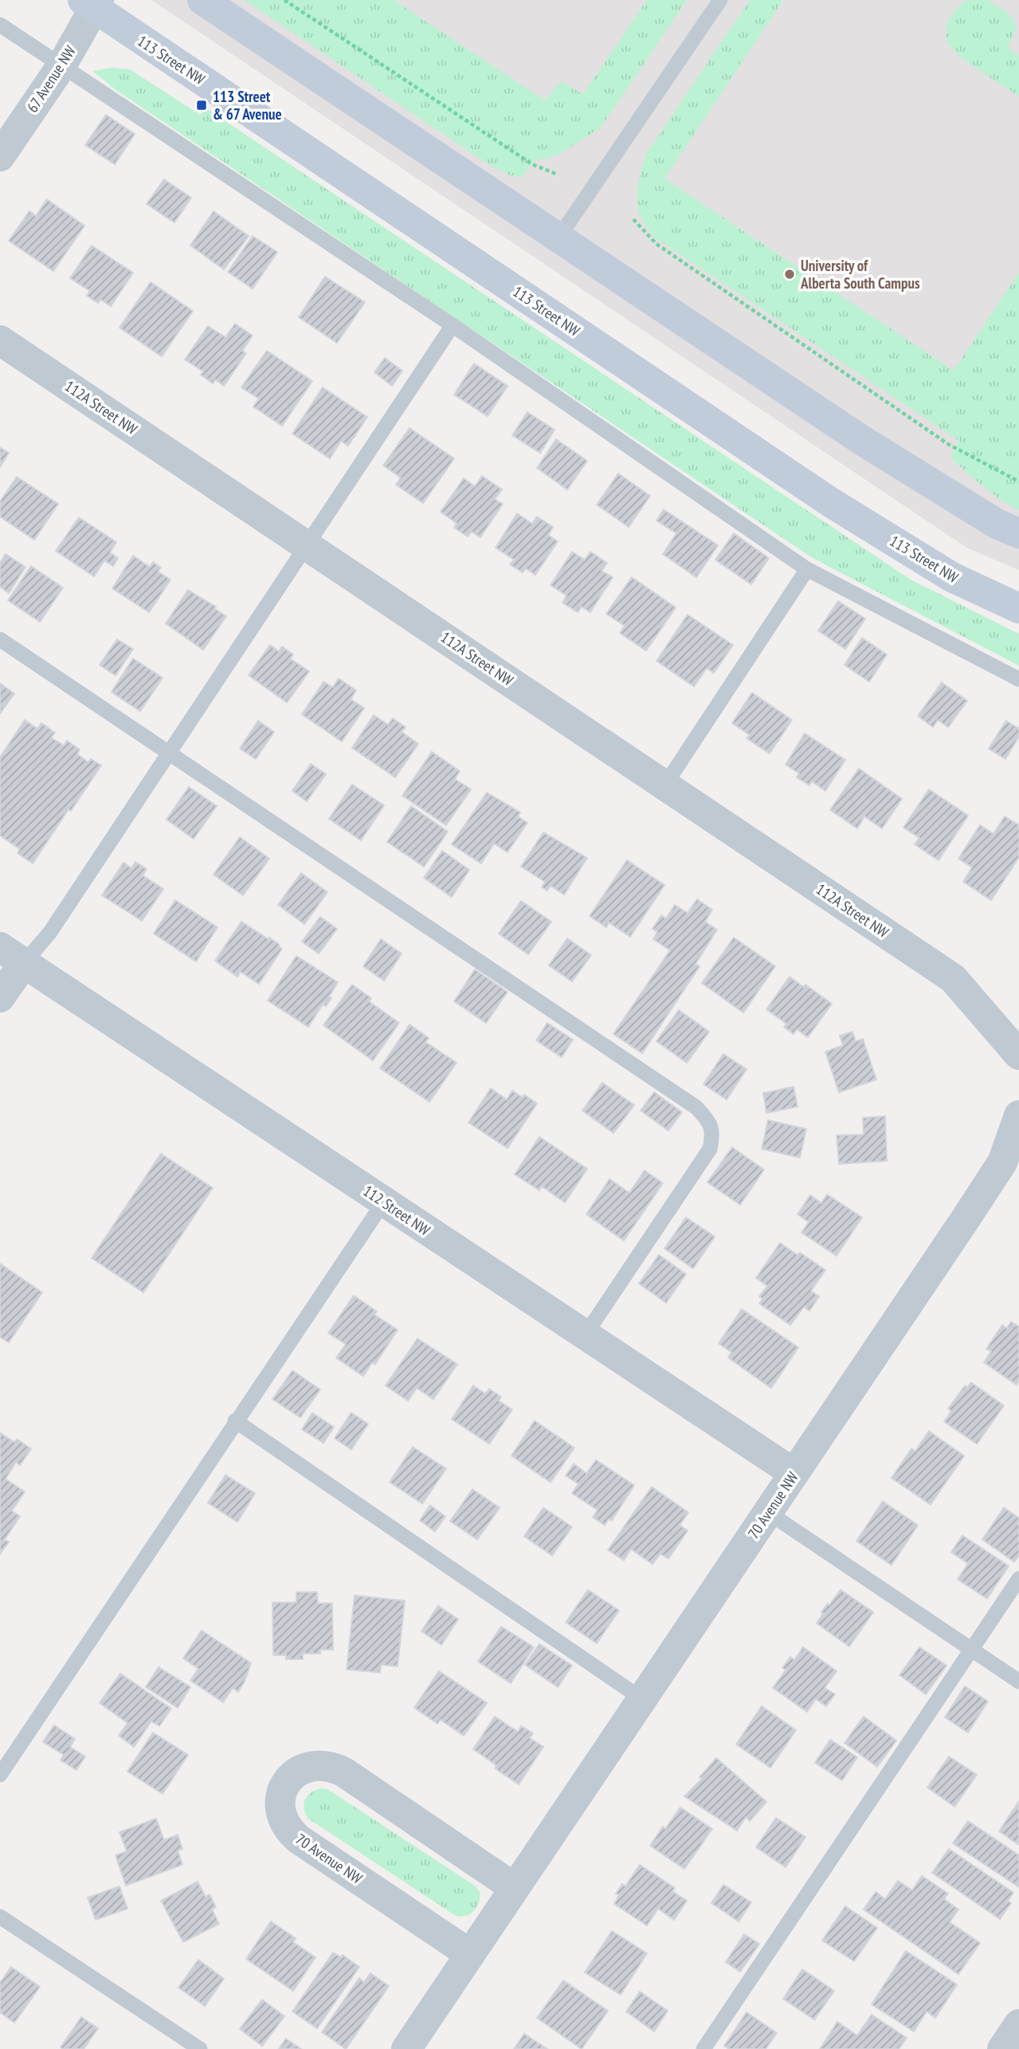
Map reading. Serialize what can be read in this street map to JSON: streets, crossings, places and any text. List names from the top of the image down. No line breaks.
{"streets":{"main road":["113 Street NW"],"street":["67 Avenue NW","112A Street NW","112 Street NW","70 Avenue NW"]},"crossings":[["113 Street NW","67 Avenue NW"],["112 Street NW","70 Avenue NW"]],"places":{"transit":["113 Street & 67 Avenue"],"other":["University of Alberta South Campus"]}}
